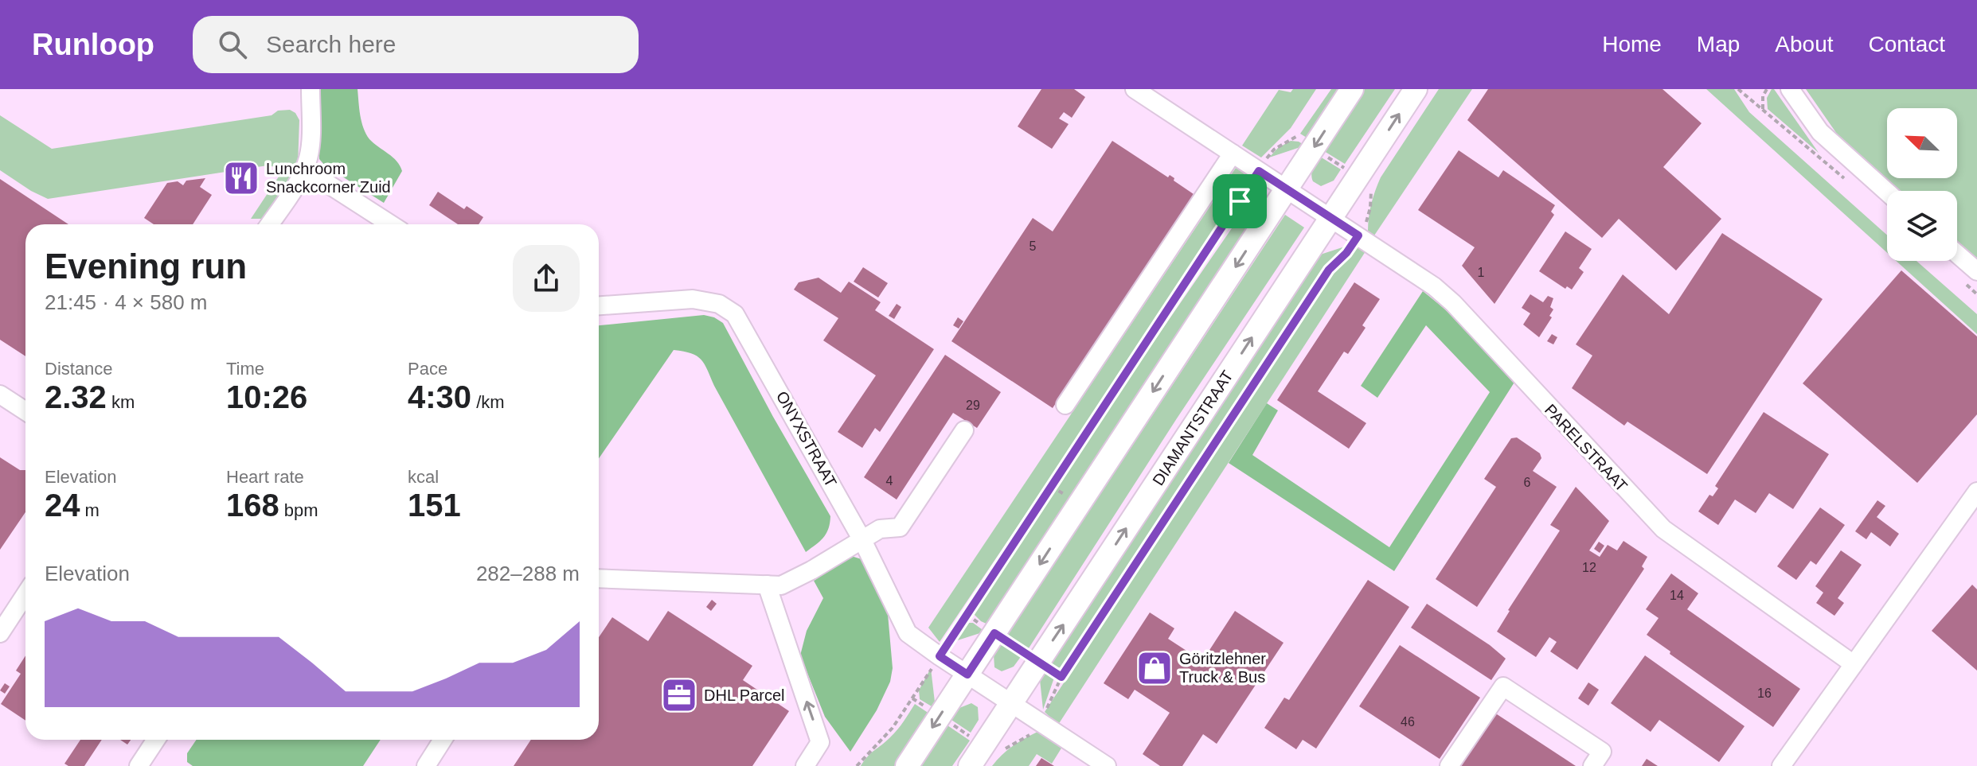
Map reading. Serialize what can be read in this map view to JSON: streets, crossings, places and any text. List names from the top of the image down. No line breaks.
{"streets":{"main road":["DIAMANTSTRAAT"],"street":["ONYXSTRAAT","PARELSTRAAT"]},"crossings":[["DIAMANTSTRAAT","ONYXSTRAAT"],["DIAMANTSTRAAT","PARELSTRAAT"]],"places":{"restaurant":["Lunchroom Snackcorner Zuid"],"shop":["Göritzlehner Truck & Bus"],"office":["DHL Parcel"]},"house_numbers":["5","1","29","4","6","12","14","16","46"],"north":"top left","page":{"header":"Runloop","search":"Search here","nav":["Home","Map","About","Contact"],"heading":["Evening run","21:45 · 4 × 580 m"],"stats":[["Distance","2.32 km"],["Time","10:26"],["Pace","4:30 /km"],["Elevation","24 m"],["Heart rate","168 bpm"],["kcal","151"]],"chart":["Elevation","282–288 m"]}}
